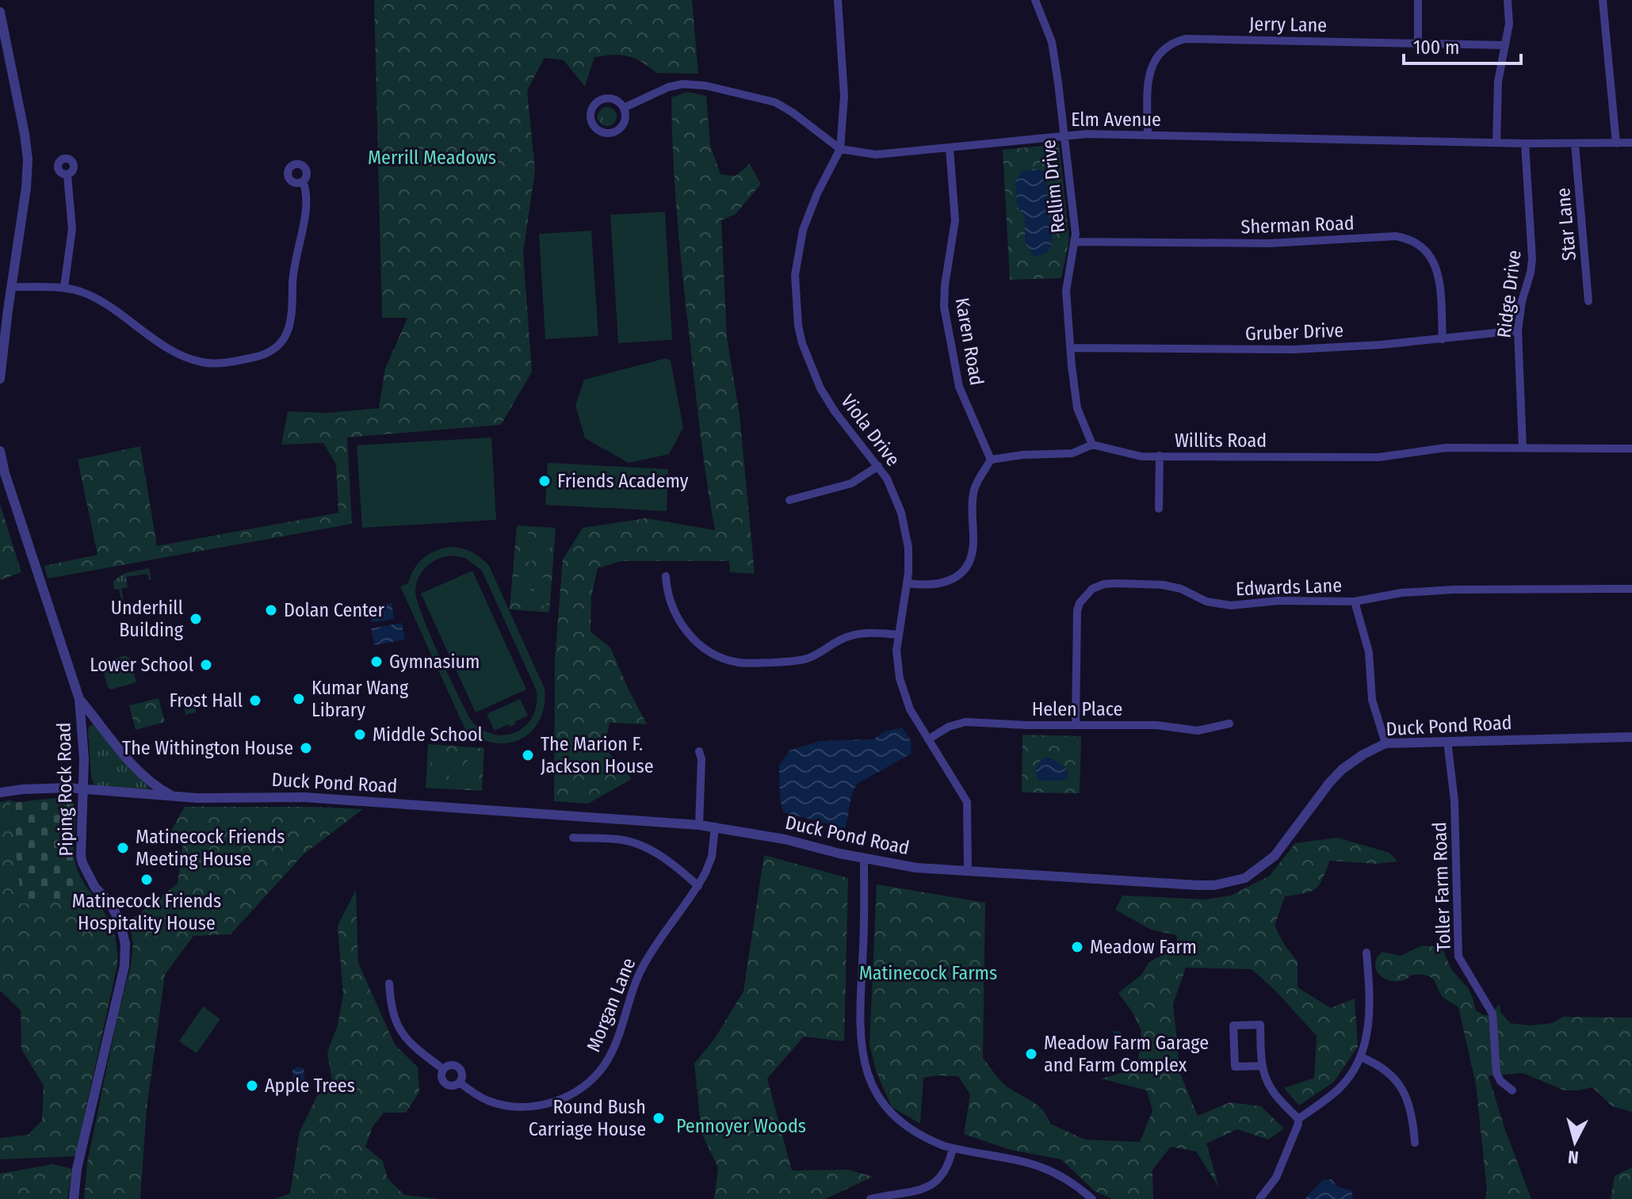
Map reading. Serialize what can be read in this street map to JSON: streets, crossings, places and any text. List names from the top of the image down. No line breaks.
{"streets":{"street":["Jerry Lane","Elm Avenue","Rellim Drive","Star Lane","Sherman Road","Ridge Drive","Gruber Drive","Karen Road","Viola Drive","Willits Road","Edwards Lane","Helen Place","Duck Pond Road","Piping Rock Road","Toller Farm Road","Morgan Lane"]},"crossings":[["Jerry Lane","Elm Avenue"],["Elm Avenue","Rellim Drive"],["Elm Avenue","Star Lane"],["Elm Avenue","Ridge Drive"],["Elm Avenue","Karen Road"],["Elm Avenue","Viola Drive"],["Rellim Drive","Sherman Road"],["Rellim Drive","Gruber Drive"],["Rellim Drive","Willits Road"],["Sherman Road","Gruber Drive"],["Ridge Drive","Gruber Drive"],["Ridge Drive","Willits Road"],["Viola Drive","Helen Place"],["Viola Drive","Duck Pond Road"],["Edwards Lane","Helen Place"],["Duck Pond Road","Piping Rock Road"],["Duck Pond Road","Toller Farm Road"],["Duck Pond Road","Morgan Lane"]],"parks":["Merrill Meadows","Matinecock Farms","Pennoyer Woods"],"places":["Friends Academy","Dolan Center","Underhill Building","Gymnasium","Lower School","Kumar Wang Library","Frost Hall","Middle School","The Withington House","The Marion F. Jackson House","Matinecock Friends Meeting House","Matinecock Friends Hospitality House","Meadow Farm","Meadow Farm Garage and Farm Complex","Apple Trees","Round Bush Carriage House"],"scale_bar":"100 m","north":"bottom"}
